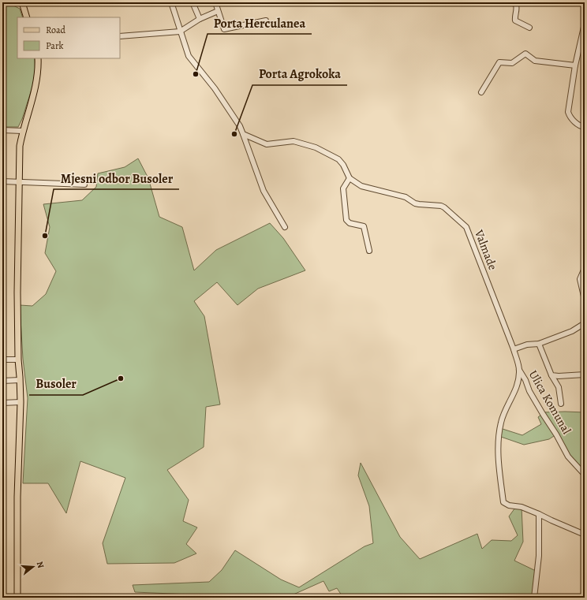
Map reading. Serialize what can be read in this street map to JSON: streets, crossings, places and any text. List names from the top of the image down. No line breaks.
{"streets":{"street":["Valmade","Ulica Komunal"]},"crossings":[["Valmade","Ulica Komunal"]],"places":["Porta Herculanea","Porta Agrokoka","Mjesni odbor Busoler","Busoler"],"legend":["Road","Park"],"north":"right"}
